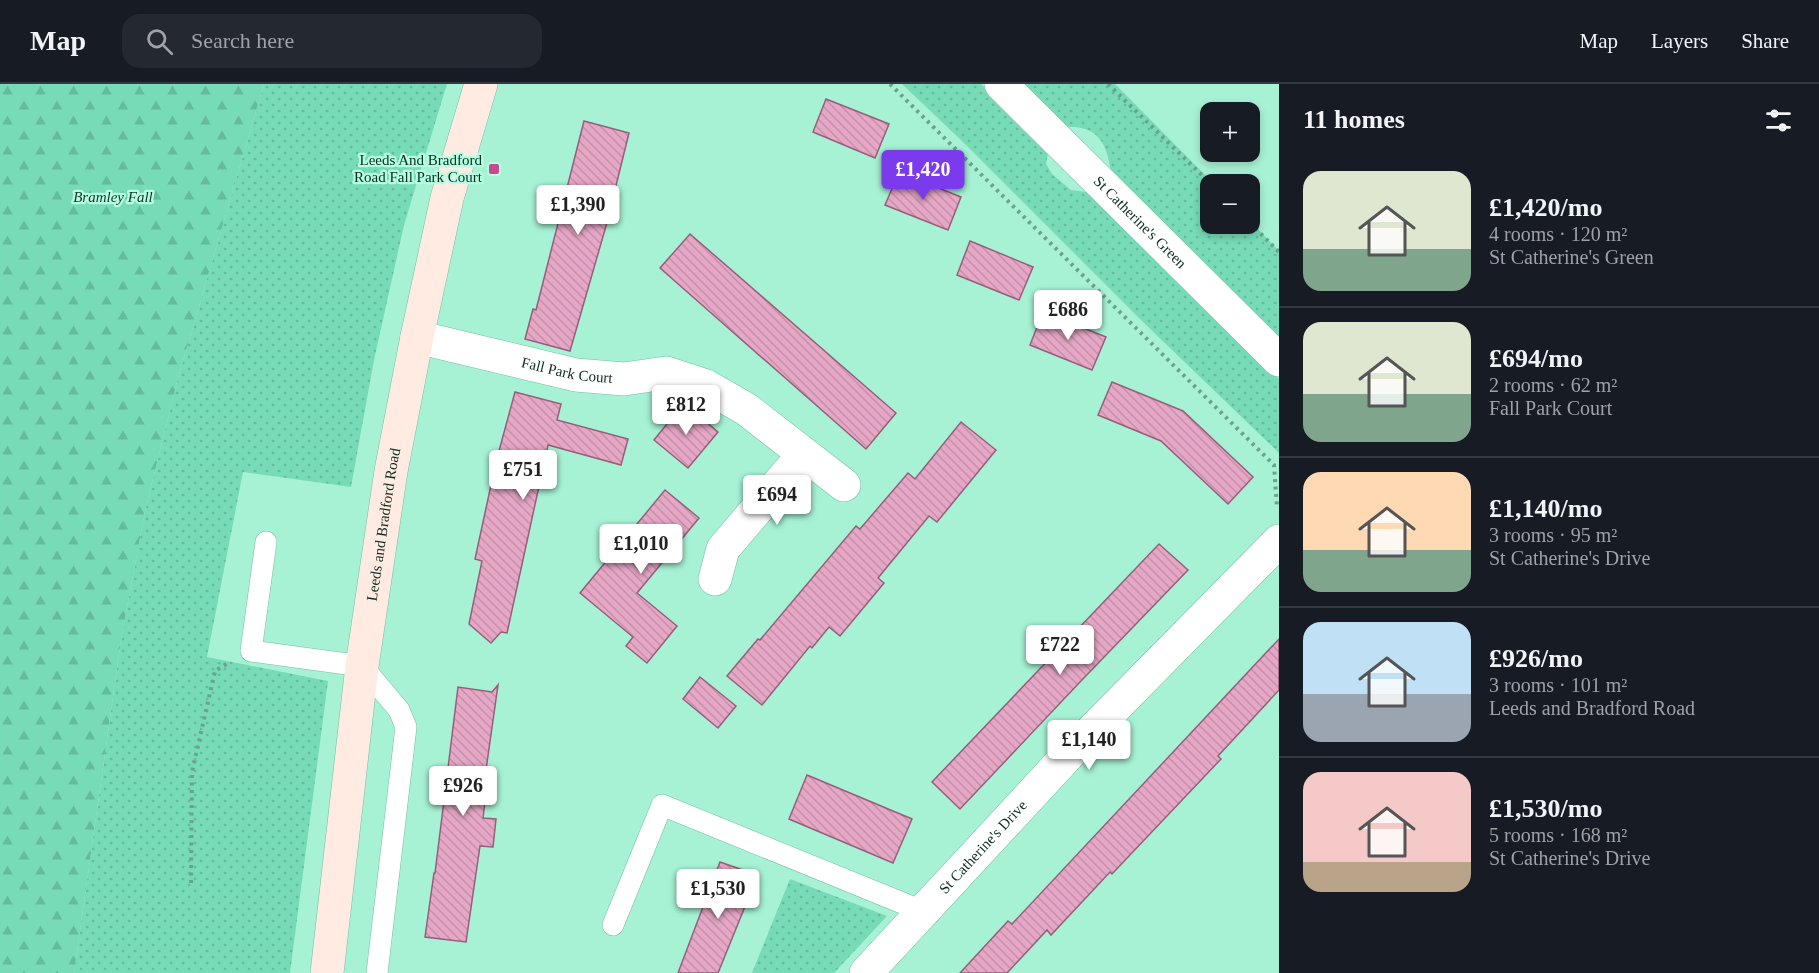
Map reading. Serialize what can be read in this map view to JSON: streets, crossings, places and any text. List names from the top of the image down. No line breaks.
{"streets":{"main road":["Leeds and Bradford Road"],"street":["St Catherine's Green","Fall Park Court","St Catherine's Drive"]},"crossings":[["Fall Park Court","Leeds and Bradford Road"]],"parks":["Bramley Fall"],"places":{"transit":["Leeds And Bradford Road Fall Park Court"]},"page":{"header":"Map","search":"Search here","nav":["Map","Layers","Share"],"heading":"11 homes","map_buttons":["+","−"],"price":["£1,420","£1,390","£686","£812","£751","£694","£1,010","£722","£1,140","£926","£1,530"],"list":[{"name":"£1,420/mo","note":"4 rooms · 120 m² · St Catherine's Green"},{"name":"£694/mo","note":"2 rooms · 62 m² · Fall Park Court"},{"name":"£1,140/mo","note":"3 rooms · 95 m² · St Catherine's Drive"},{"name":"£926/mo","note":"3 rooms · 101 m² · Leeds and Bradford Road"},{"name":"£1,530/mo","note":"5 rooms · 168 m² · St Catherine's Drive"}]}}
